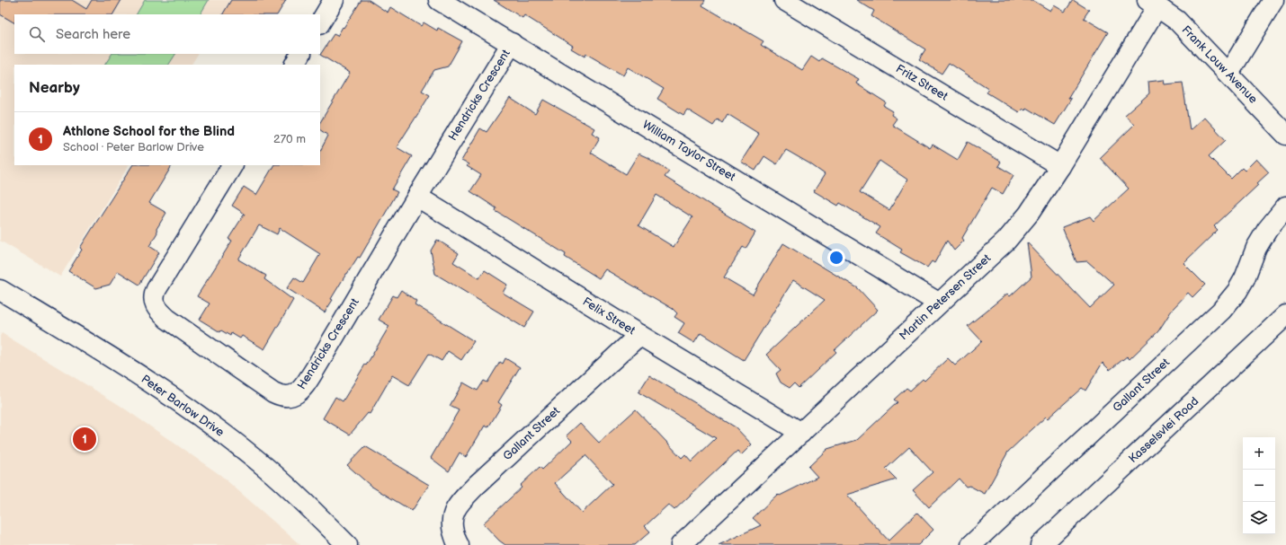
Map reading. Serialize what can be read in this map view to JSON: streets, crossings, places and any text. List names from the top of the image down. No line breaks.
{"streets":{"street":["Frank Louw Avenue","Fritz Street","Hendricks Crescent","William Taylor Street","Martin Petersen Street","Felix Street","Gallant Street","Peter Barlow Drive","Kasselsvlei Road"]},"crossings":[["Frank Louw Avenue","Martin Petersen Street"],["Fritz Street","Martin Petersen Street"],["Hendricks Crescent","William Taylor Street"],["Hendricks Crescent","Felix Street"],["William Taylor Street","Martin Petersen Street"],["Martin Petersen Street","Felix Street"],["Felix Street","Gallant Street"]],"page":{"search":"Search here","heading":"Nearby","list":[{"mark":"1","name":"Athlone School for the Blind","note":"School · Peter Barlow Drive","value":"270 m"}],"pins":"1","map_buttons":["+","−"]}}
